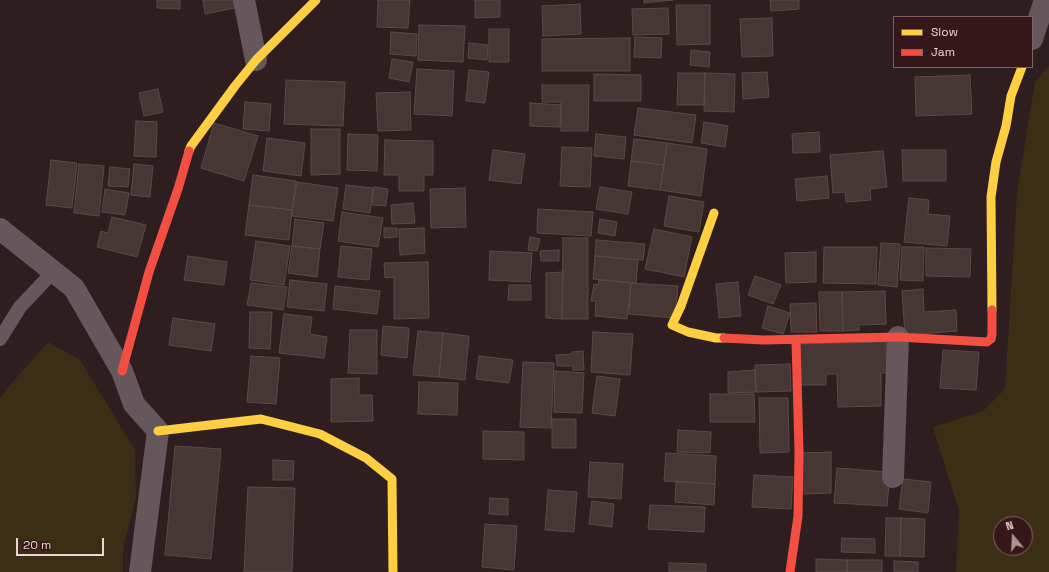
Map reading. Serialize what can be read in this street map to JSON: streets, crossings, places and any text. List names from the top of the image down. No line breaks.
{"legend":["Slow","Jam"],"scale_bar":"20 m","north":"top"}
